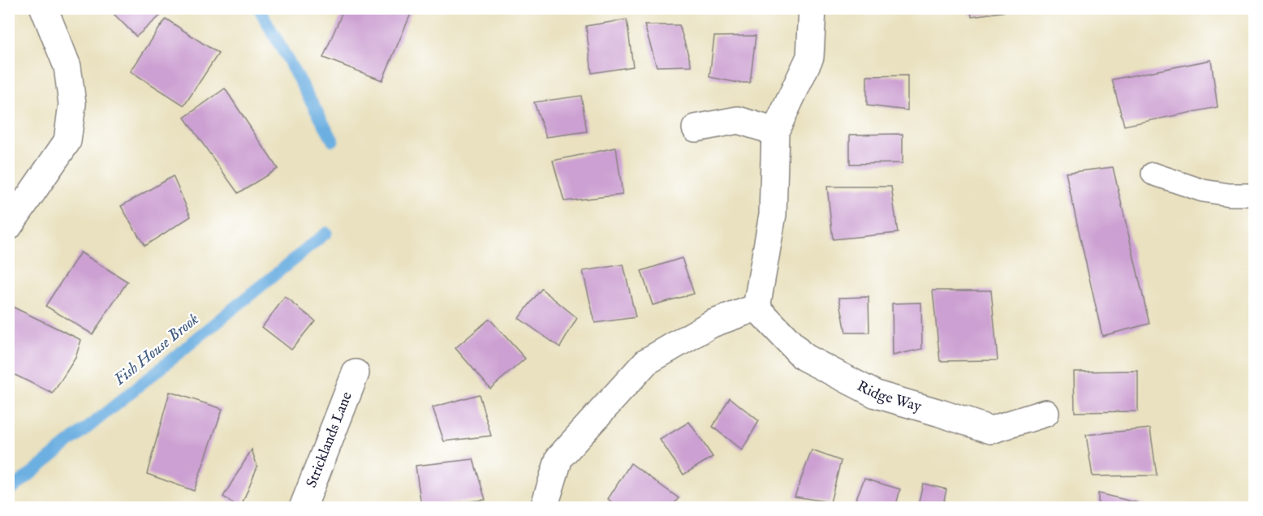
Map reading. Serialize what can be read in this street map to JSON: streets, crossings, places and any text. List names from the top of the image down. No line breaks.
{"streets":{"street":["Ridge Way","Stricklands Lane"]},"water":["Fish House Brook"]}
